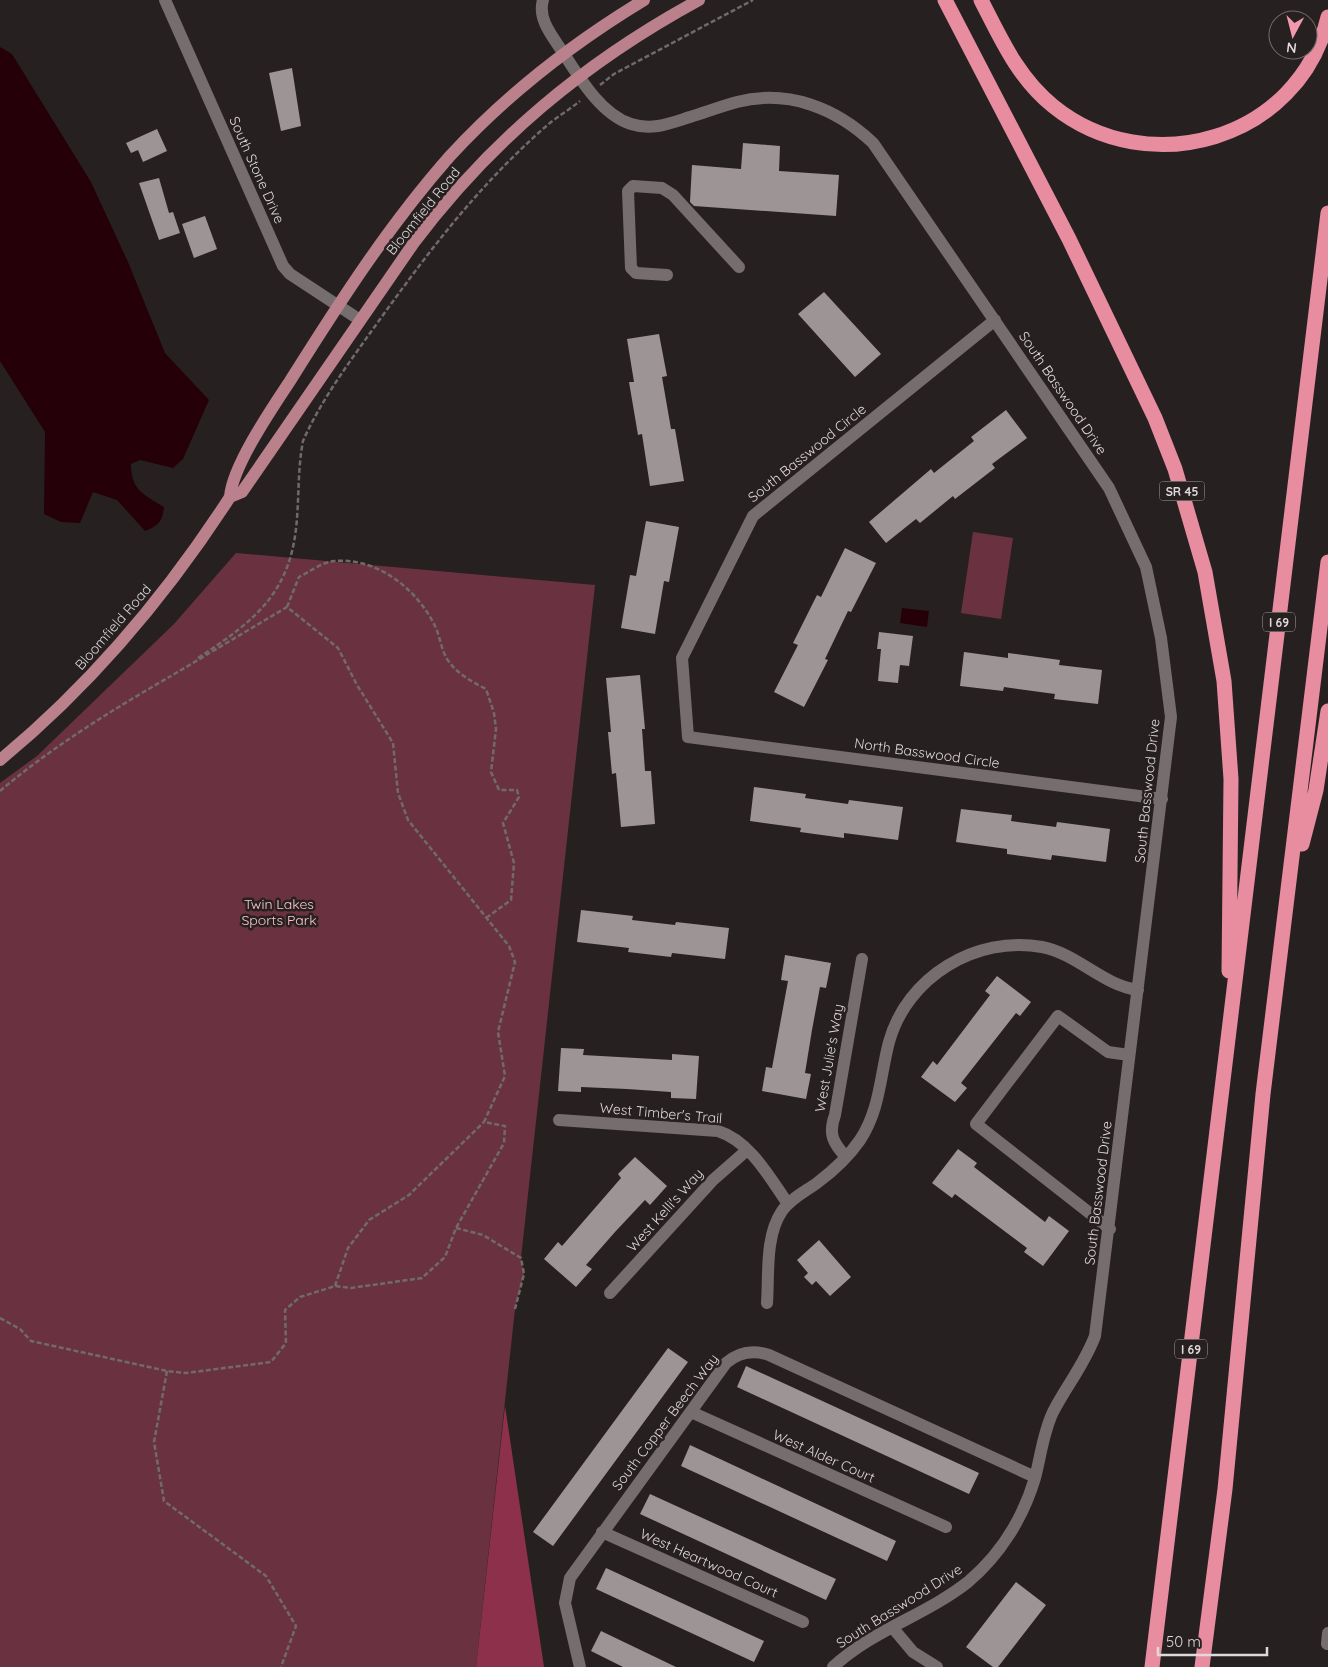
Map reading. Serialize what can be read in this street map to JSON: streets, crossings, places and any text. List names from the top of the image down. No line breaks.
{"streets":{"highway":["SR 45","I 69"],"main road":["Bloomfield Road"],"street":["South Stone Drive","South Basswood Drive","South Basswood Circle","North Basswood Circle","West Julie's Way","West Timber's Trail","West Kelli's Way","South Copper Beech Way","West Alder Court","West Heartwood Court"]},"crossings":[["South Stone Drive","Bloomfield Road"],["Bloomfield Road","South Basswood Drive"],["South Basswood Drive","South Basswood Circle"],["South Basswood Drive","North Basswood Circle"],["South Basswood Drive","South Copper Beech Way"],["South Basswood Circle","North Basswood Circle"],["SR 45","I 69"],["West Timber's Trail","West Kelli's Way"],["South Copper Beech Way","West Alder Court"],["South Copper Beech Way","West Heartwood Court"]],"parks":["Twin Lakes Sports Park"],"scale_bar":"50 m","north":"bottom"}
